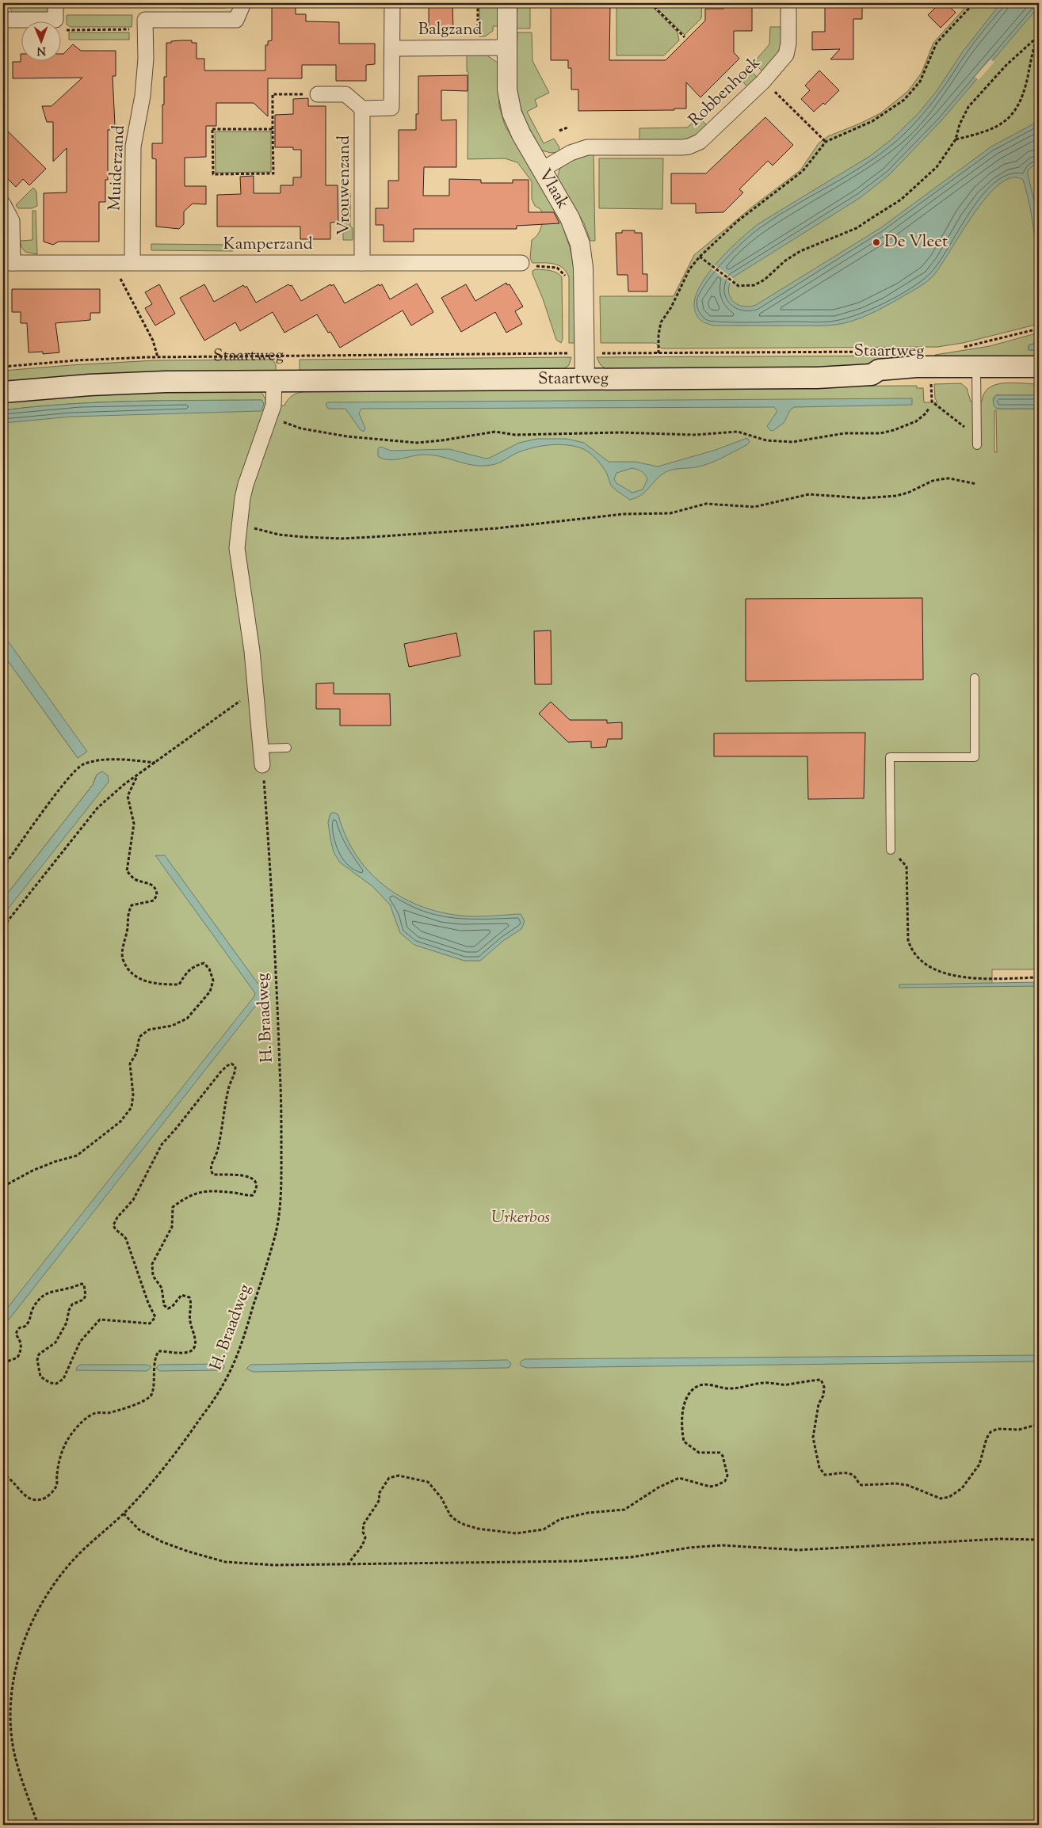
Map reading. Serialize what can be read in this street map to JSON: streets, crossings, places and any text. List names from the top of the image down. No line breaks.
{"streets":{"main road":["Staartweg"],"street":["Balgzand","Robbenhoek","Muiderzand","Vrouwenzand","Vlaak","Kamperzand"],"path":["H. Braadweg"]},"crossings":[["Balgzand","Vlaak"],["Robbenhoek","Vlaak"],["Muiderzand","Kamperzand"],["Vrouwenzand","Kamperzand"],["Vlaak","Staartweg"],["Staartweg","H. Braadweg"]],"parks":["Urkerbos"],"places":["De Vleet"],"north":"bottom"}
